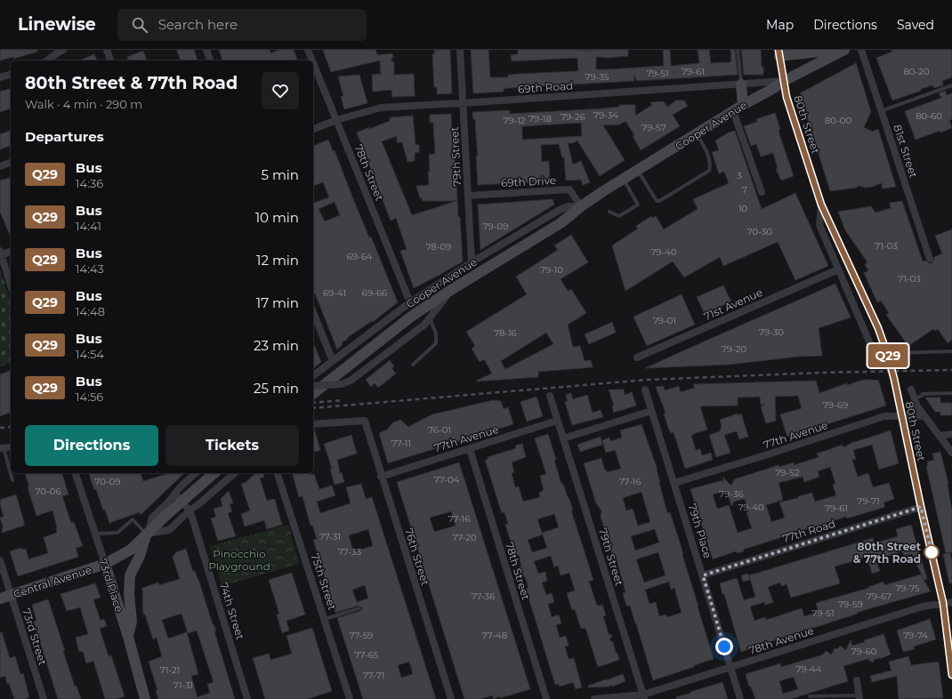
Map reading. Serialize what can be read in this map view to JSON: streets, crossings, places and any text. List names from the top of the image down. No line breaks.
{"streets":{"main road":["Cooper Avenue","Central Avenue","73rd Place"],"street":["69th Road","80th Street","81st Street","79th Street","78th Street","69th Drive","71st Avenue","77th Avenue","79th Place","77th Road","76th Street","75th Street","74th Street","73rd Street","78th Avenue"]},"crossings":[["69th Road","80th Street"],["69th Road","Cooper Avenue"],["69th Road","79th Street"],["69th Road","78th Street"],["80th Street","Cooper Avenue"],["80th Street","71st Avenue"],["80th Street","77th Road"],["80th Street","78th Avenue"],["Cooper Avenue","79th Street"],["Cooper Avenue","78th Street"],["Cooper Avenue","69th Drive"],["79th Street","69th Drive"],["79th Street","77th Avenue"],["79th Street","78th Avenue"],["78th Street","77th Avenue"],["77th Avenue","79th Place"],["77th Avenue","76th Street"],["79th Place","77th Road"],["79th Place","78th Avenue"],["Central Avenue","73rd Place"],["Central Avenue","73rd Street"]],"parks":["Pinocchio Playground"],"places":["80th Street & 77th Road"],"lines":["bus line Q29"],"house_numbers":["79-61","80-20","79-51","79-35","79-34","80-60","79-26","79-18","79-12","80-00","79-57","3","7","10","79-09","70-30","71-03","78-09","79-40","69-64","79-10","71-03","69-41","69-66","79-01","79-30","78-16","79-20","79-69","76-01","77-11","79-52","77-04","70-09","77-16","70-06","79-36","79-71","79-40","79-61","77-16","77-31","77-20","77-33","79-75","77-36","79-67","79-59","79-51","77-59","77-48","79-74","79-60","77-65","79-44","71-21","77-71","71-31"],"page":{"header":"Linewise","search":"Search here","nav":["Map","Directions","Saved"],"on_map":"Q29","heading":[["80th Street & 77th Road","Walk · 4 min · 290 m"],"Departures"],"list":[{"mark":"Q29","name":"Bus","note":"14:36","value":"5 min"},{"mark":"Q29","name":"Bus","note":"14:41","value":"10 min"},{"mark":"Q29","name":"Bus","note":"14:43","value":"12 min"},{"mark":"Q29","name":"Bus","note":"14:48","value":"17 min"},{"mark":"Q29","name":"Bus","note":"14:54","value":"23 min"},{"mark":"Q29","name":"Bus","note":"14:56","value":"25 min"}],"buttons":["Directions","Tickets"]}}
